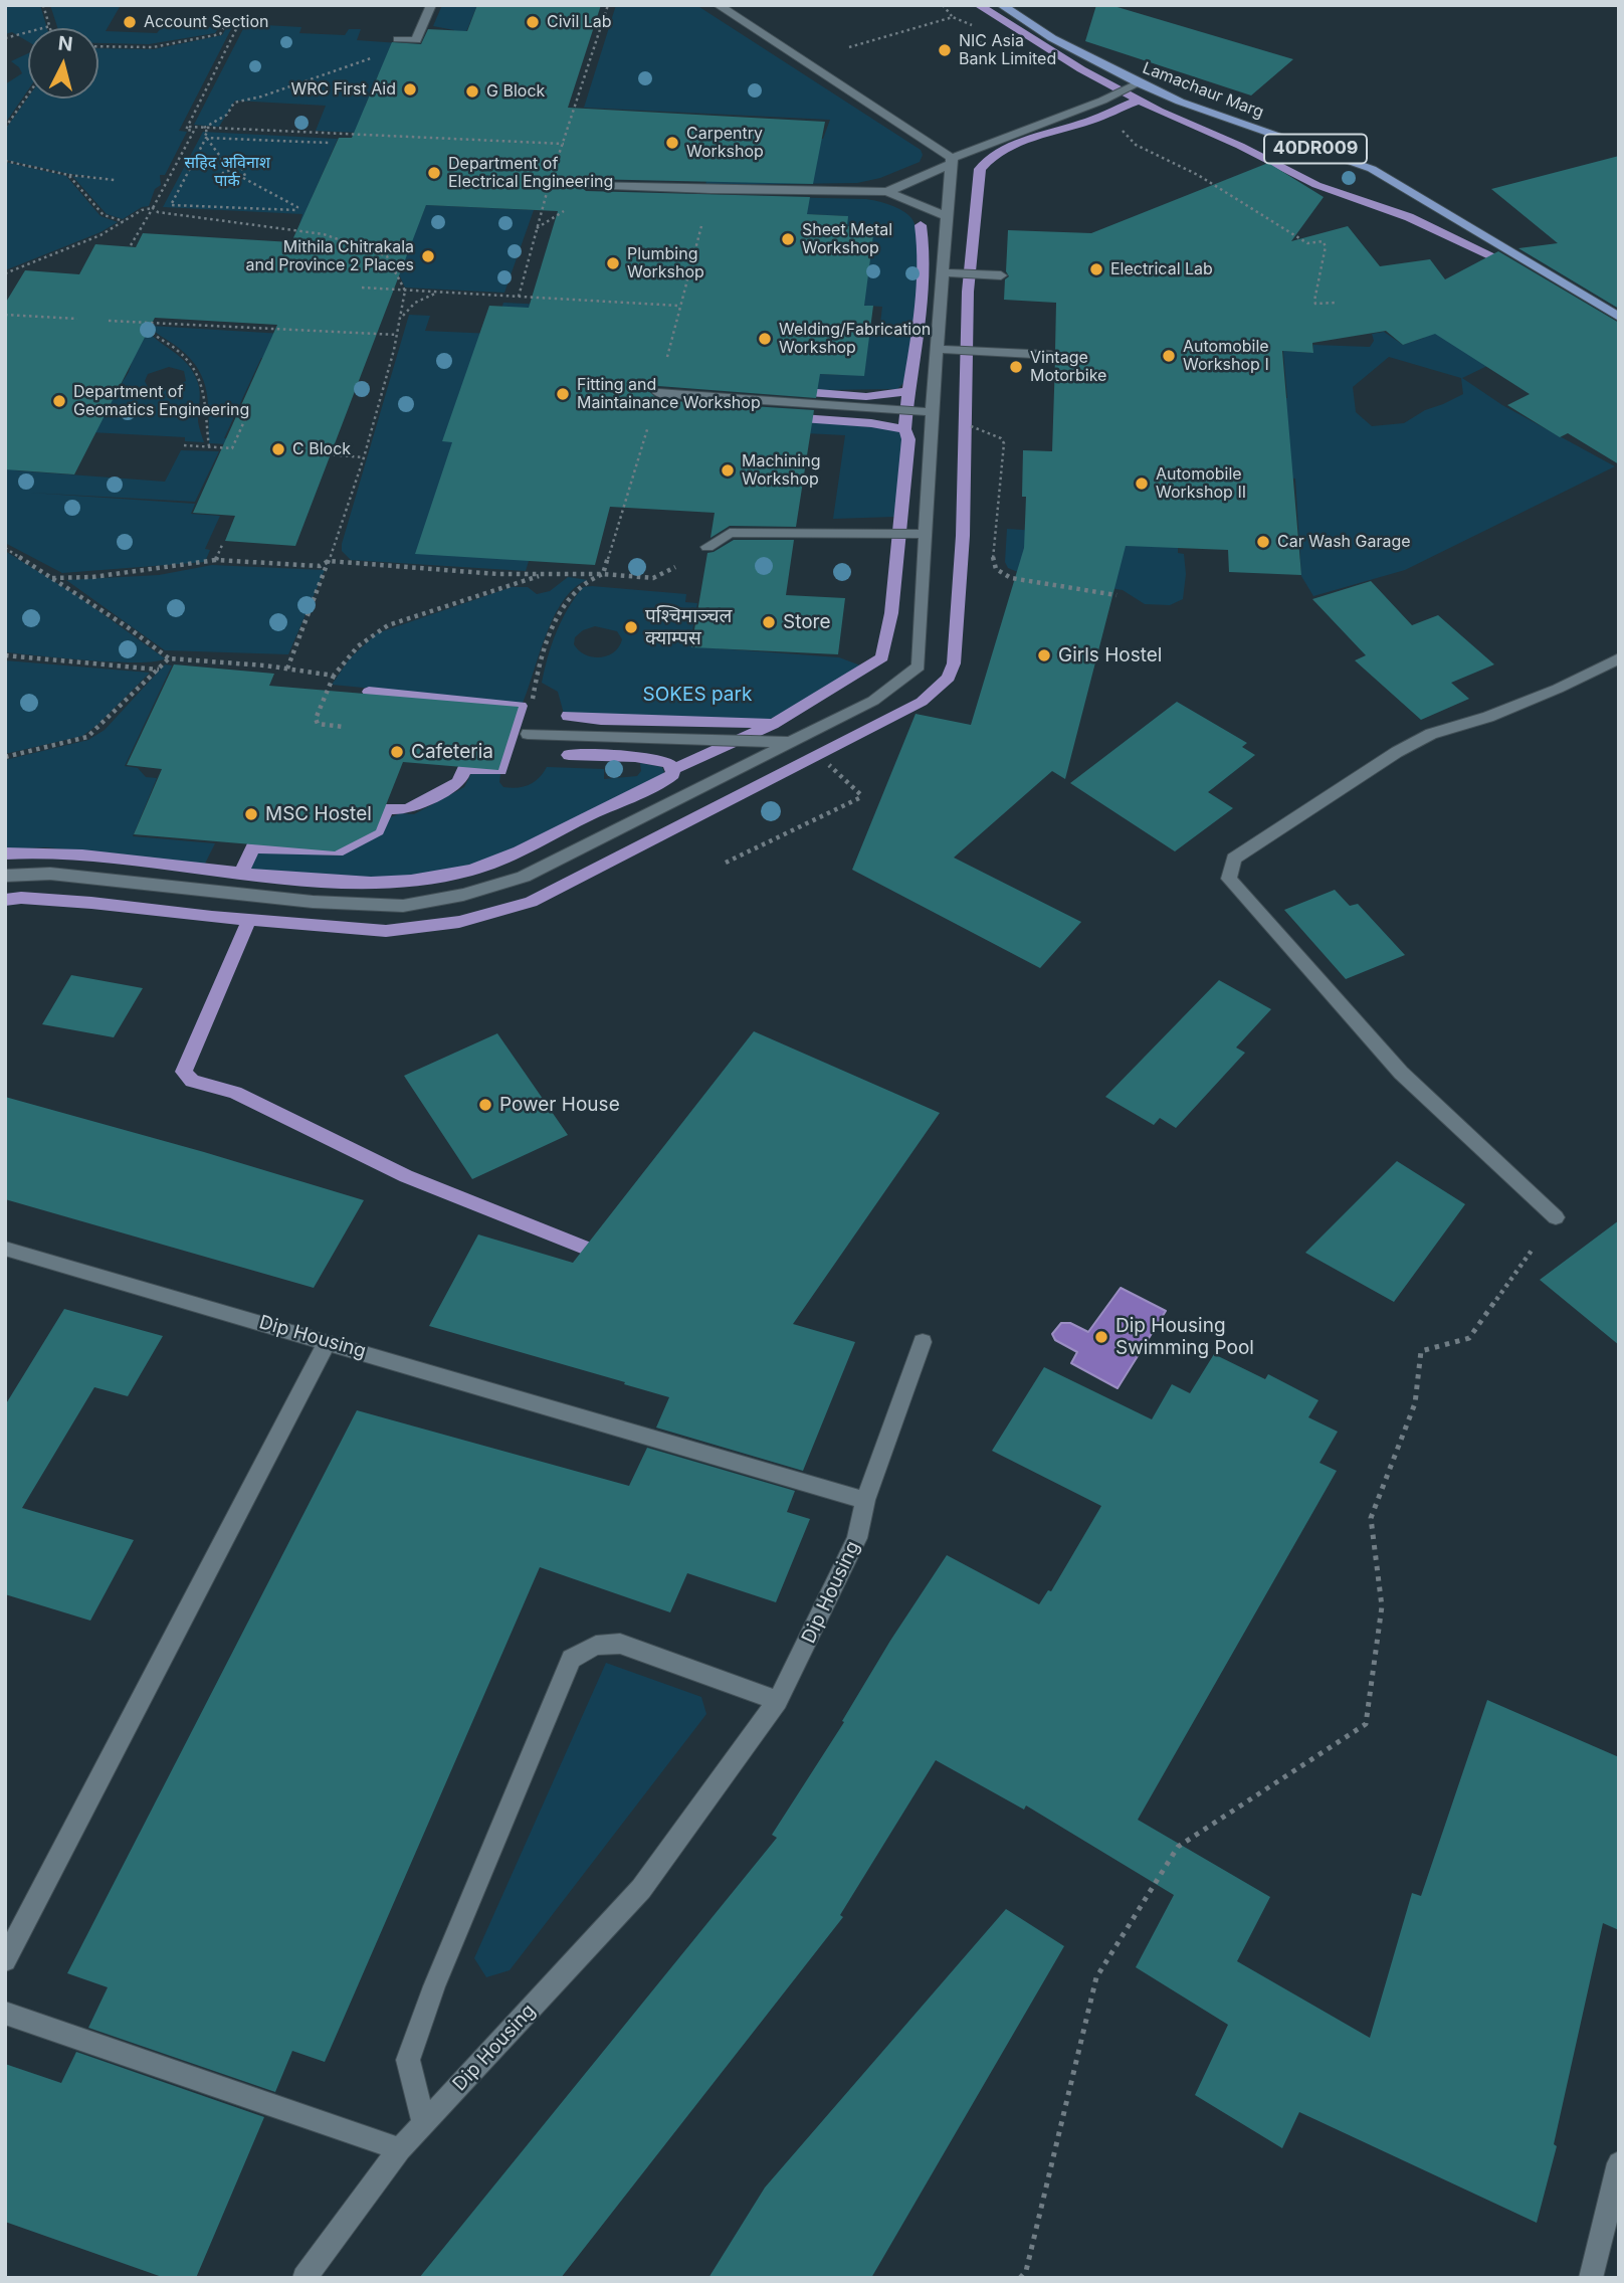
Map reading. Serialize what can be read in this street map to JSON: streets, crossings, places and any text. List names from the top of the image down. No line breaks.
{"streets":{"main road":["Lamachaur Marg","40DR009"],"street":["Dip Housing"]},"parks":["सहिद अविनाश पार्क","SOKES park"],"places":["Account Section","Civil Lab","NIC Asia Bank Limited","WRC First Aid","G Block","Carpentry Workshop","Department of Electrical Engineering","Sheet Metal Workshop","Mithila Chitrakala and Province 2 Places","Plumbing Workshop","Electrical Lab","Welding/Fabrication Workshop","Automobile Workshop I","Vintage Motorbike","Fitting and Maintainance Workshop","Department of Geomatics Engineering","C Block","Machining Workshop","Automobile Workshop II","Car Wash Garage","Store","पश्‍चिमाञ्‍चल क्याम्पस","Girls Hostel","Cafeteria","MSC Hostel","Power House","Dip Housing Swimming Pool"],"north":"top"}
